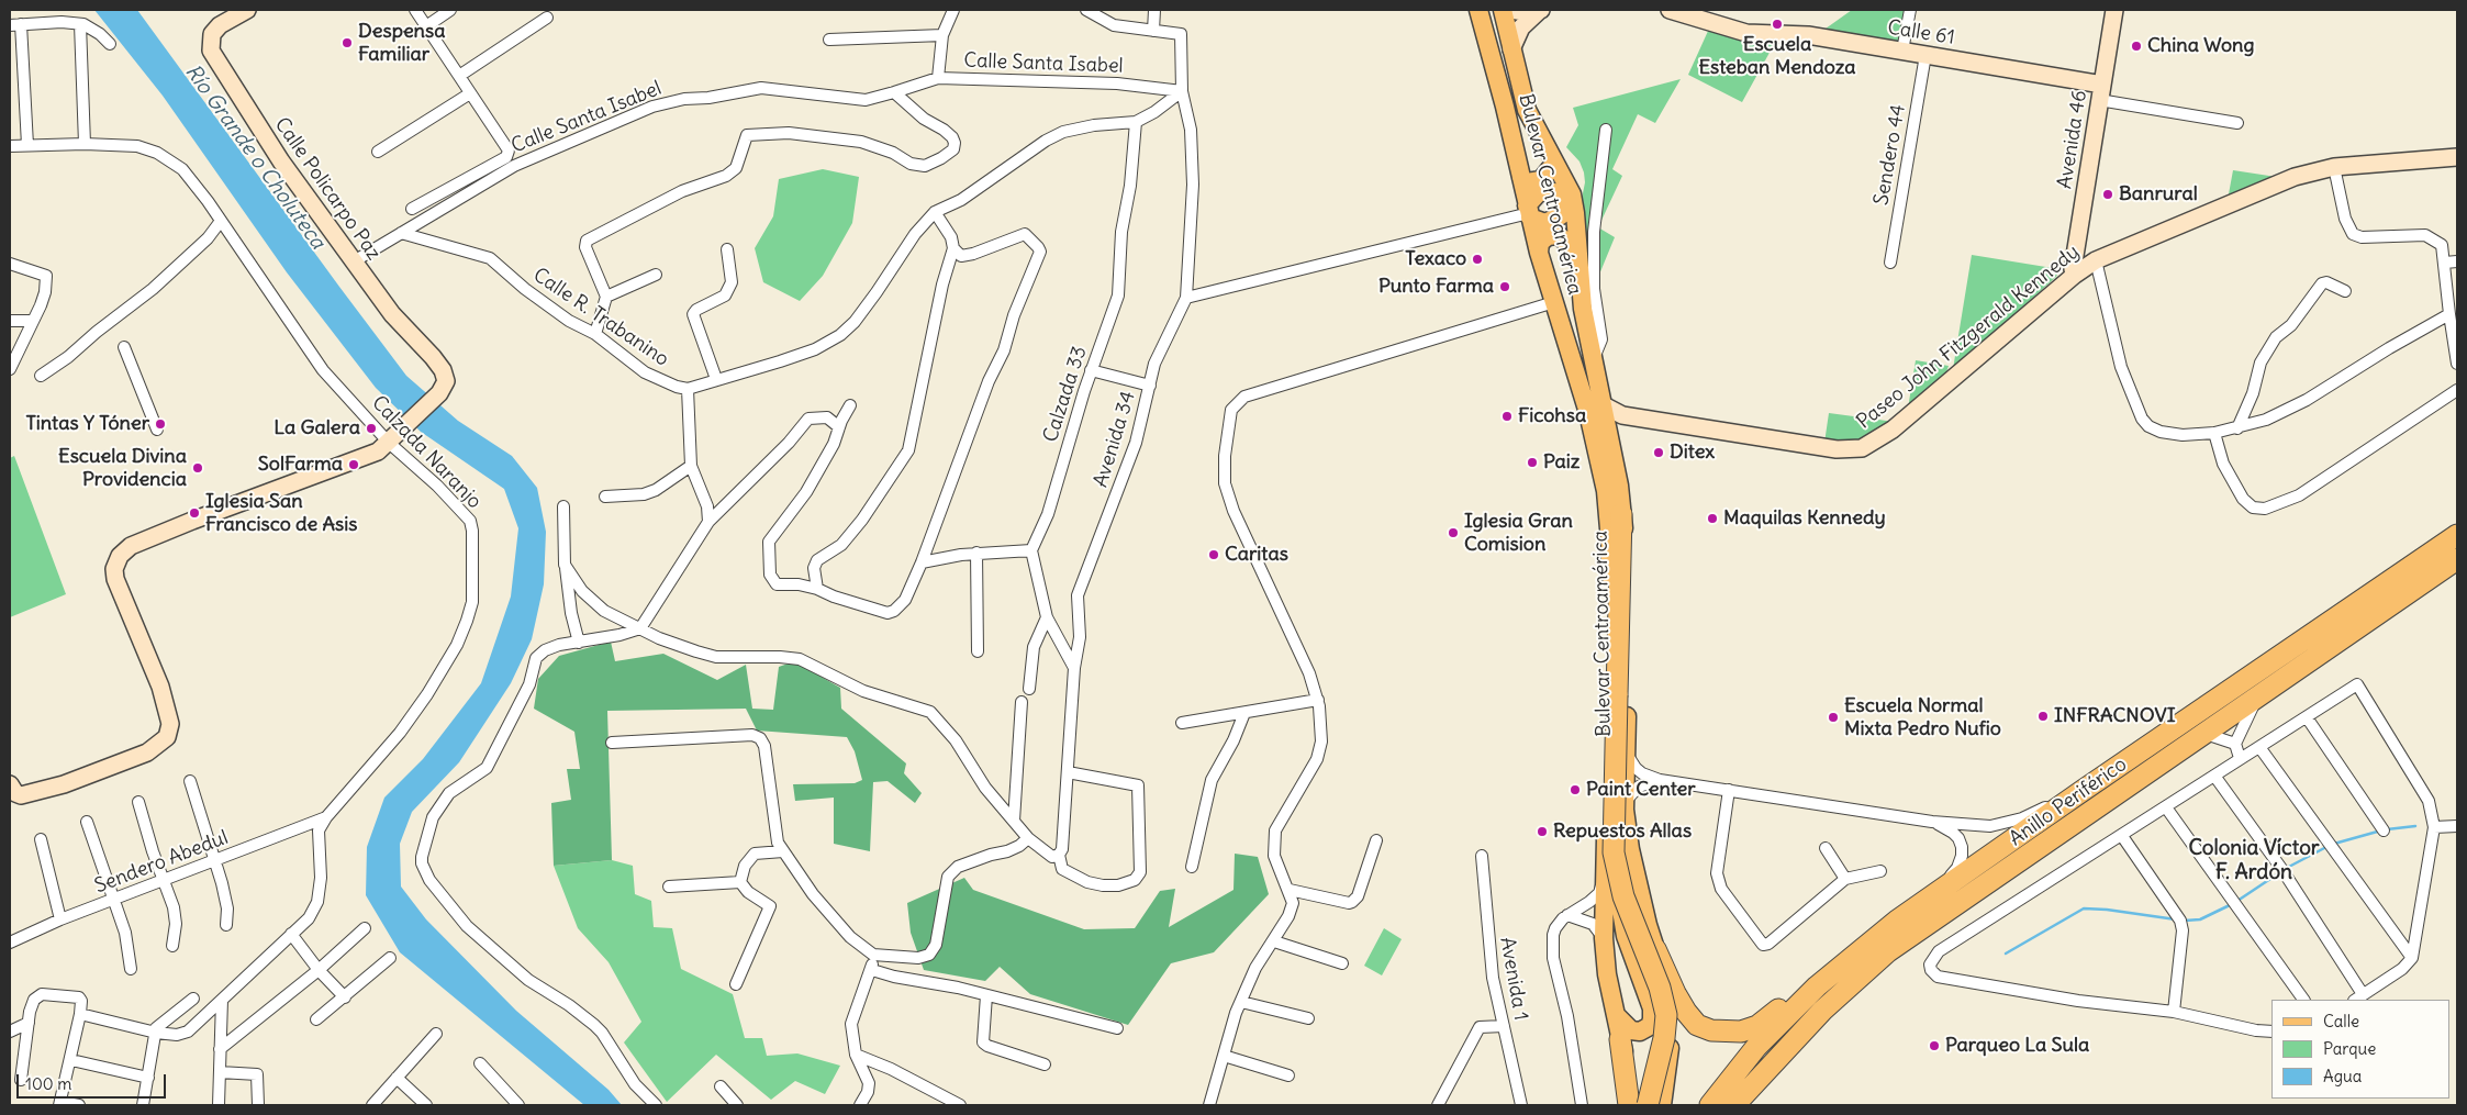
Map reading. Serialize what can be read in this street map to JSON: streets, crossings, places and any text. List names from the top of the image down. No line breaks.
{"streets":{"highway":["Anillo Periférico"],"main road":["Bulevar Centroamérica"],"street":["Calle 61","Calle Santa Isabel","Avenida 46","Sendero 44","Calle Policarpo Paz","Calle R. Trabanino","Paseo John Fitzgerald Kennedy","Calzada 33","Avenida 34","Calzada Naranjo","Sendero Abedul","Avenida 1"]},"crossings":[["Calle 61","Avenida 46"],["Calle 61","Sendero 44"],["Calle Santa Isabel","Calle Policarpo Paz"],["Calle Santa Isabel","Calle R. Trabanino"],["Calle Santa Isabel","Avenida 34"],["Avenida 46","Paseo John Fitzgerald Kennedy"],["Calle Policarpo Paz","Calzada Naranjo"],["Bulevar Centroamérica","Paseo John Fitzgerald Kennedy"],["Calzada Naranjo","Sendero Abedul"]],"districts":["Colonia Víctor F. Ardón"],"water":["Río Grande o Choluteca"],"places":["Escuela Esteban Mendoza","Despensa Familiar","China Wong","Banrural","Texaco","Punto Farma","Ficohsa","Tintas Y Tóner","La Galera","Ditex","Paiz","SolFarma","Escuela Divina Providencia","Iglesia San Francisco de Asis","Maquilas Kennedy","Iglesia Gran Comision","Caritas","INFRACNOVI","Escuela Normal Mixta Pedro Nufio","Paint Center","Repuestos Allas","Parqueo La Sula"],"legend":["Calle","Parque","Agua"],"scale_bar":"100 m"}
